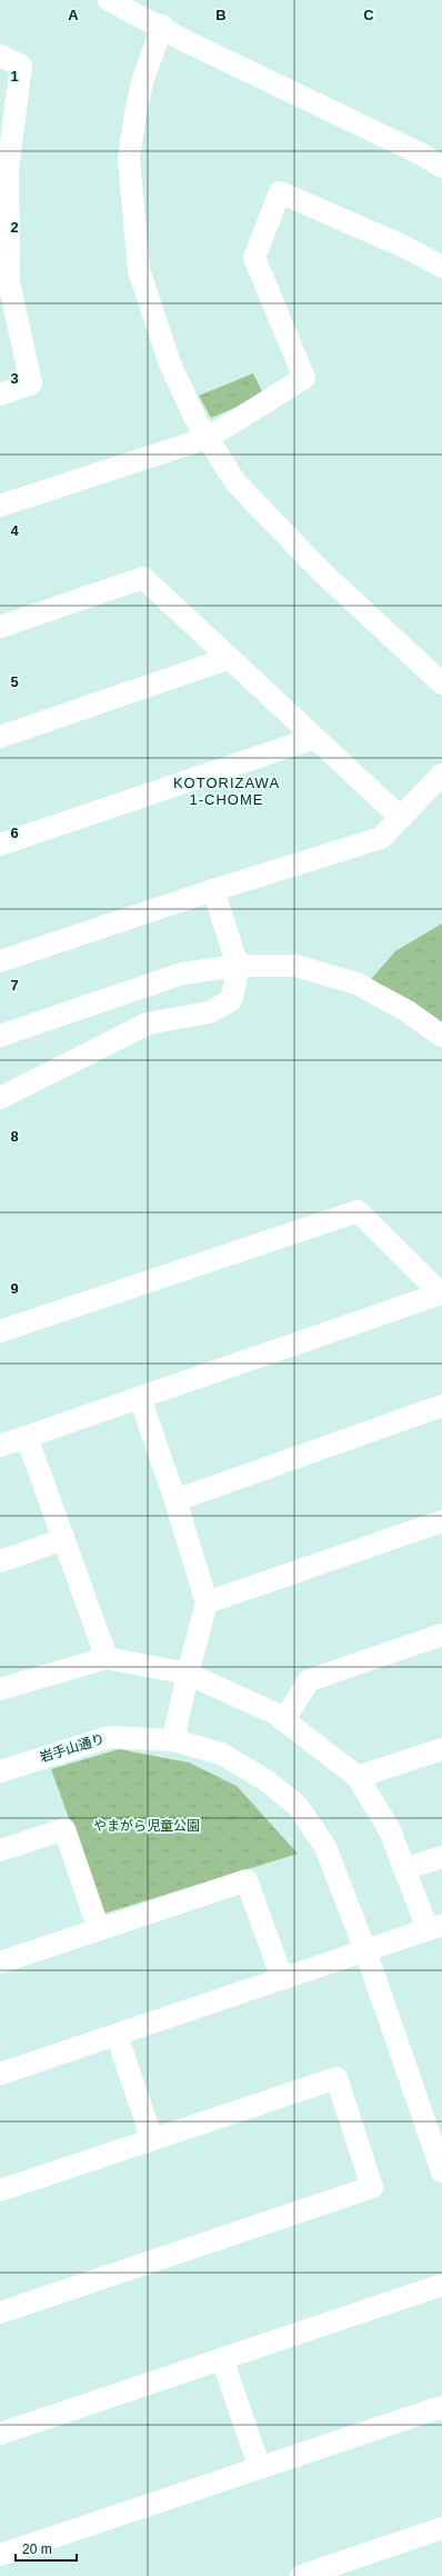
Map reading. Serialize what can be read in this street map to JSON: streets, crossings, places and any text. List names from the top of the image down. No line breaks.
{"streets":{"street":["岩手山通り"]},"districts":["KOTORIZAWA 1-CHOME"],"parks":["やまがら児童公園"],"scale_bar":"20 m","grid":{"columns":["A","B","C"],"rows":["1","2","3","4","5","6","7","8","9"]}}
